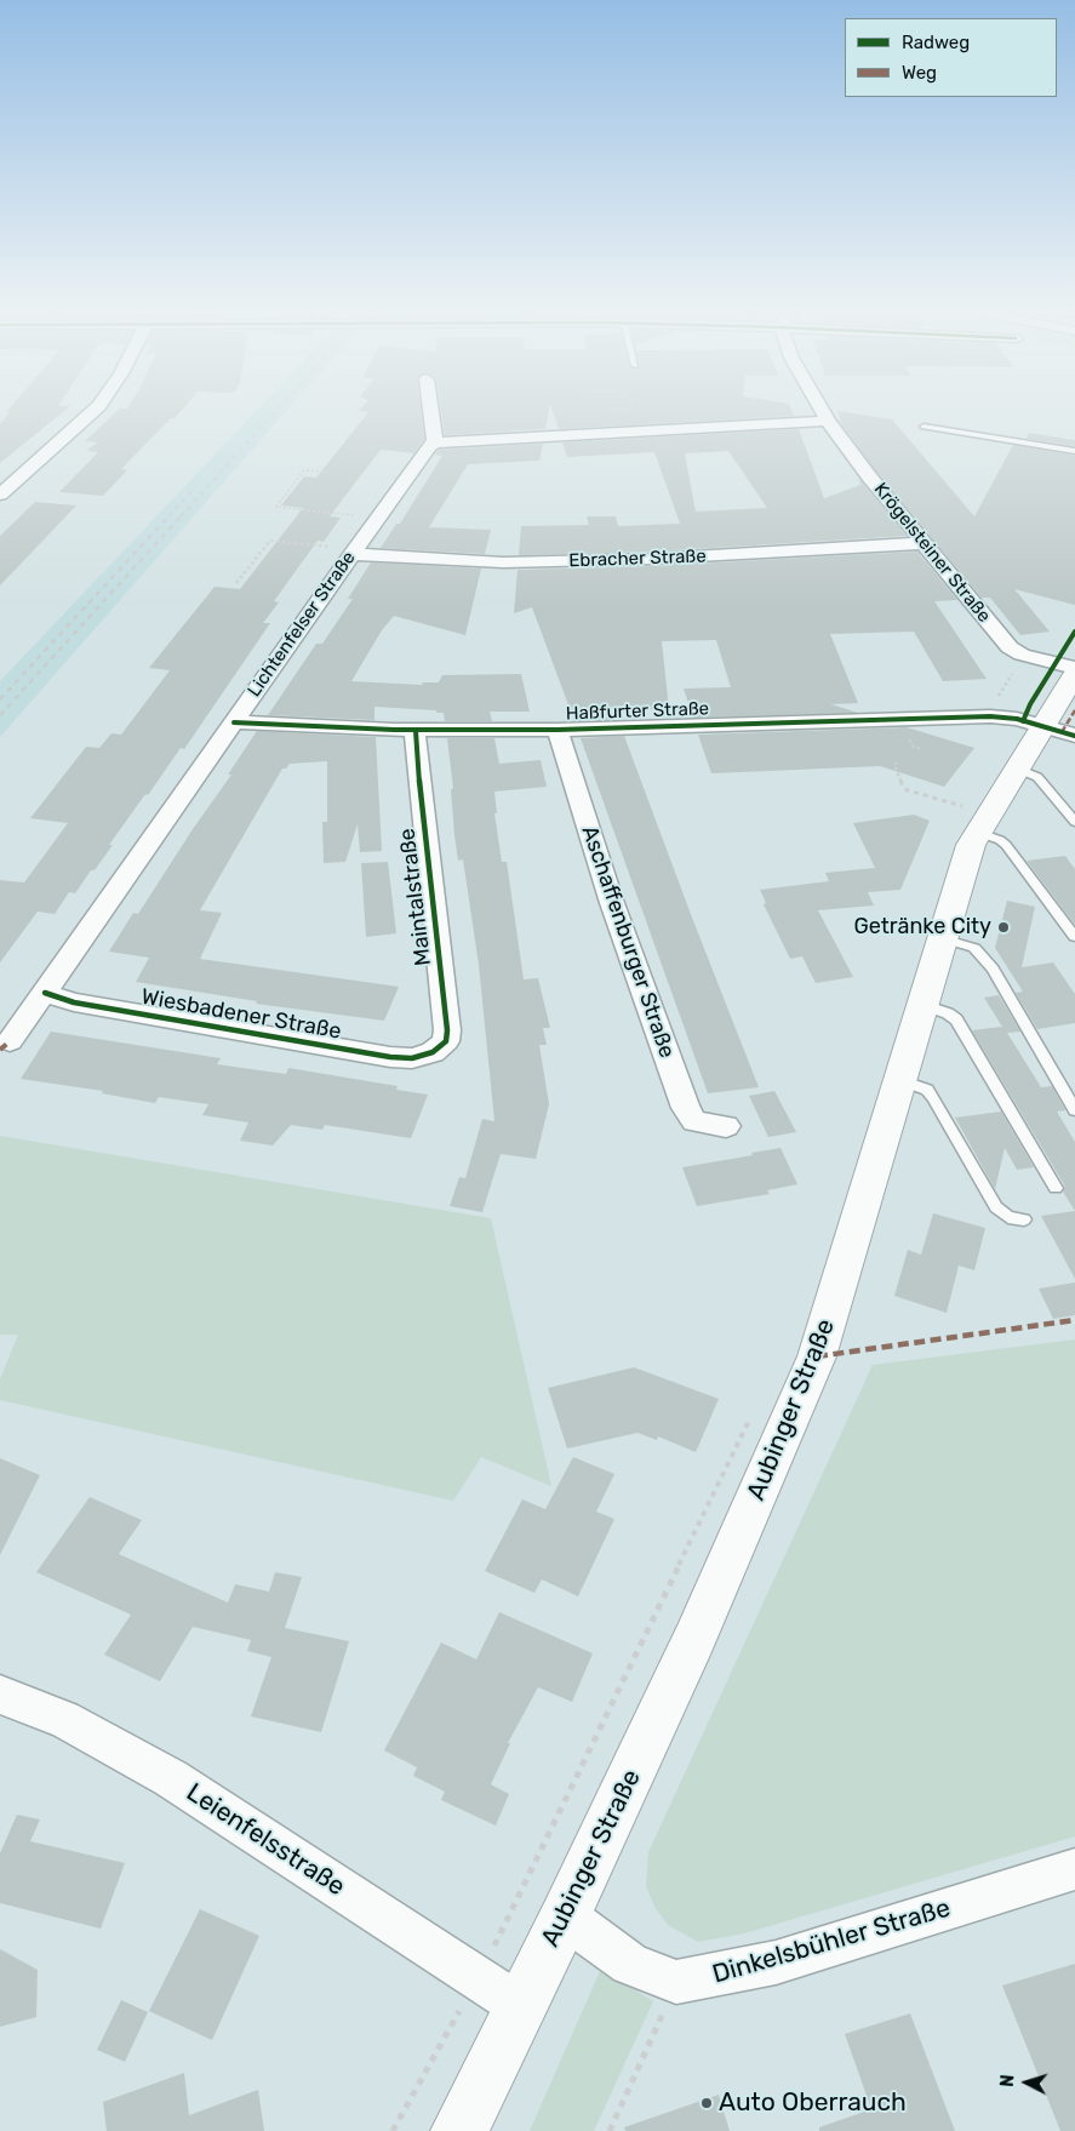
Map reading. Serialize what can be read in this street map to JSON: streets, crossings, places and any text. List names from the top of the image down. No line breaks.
{"streets":{"main road":["Aubinger Straße"],"street":["Krögelsteiner Straße","Ebracher Straße","Lichtenfelser Straße","Haßfurter Straße","Maintalstraße","Aschaffenburger Straße","Wiesbadener Straße","Leienfelsstraße","Dinkelsbühler Straße"]},"crossings":[["Krögelsteiner Straße","Ebracher Straße"],["Ebracher Straße","Lichtenfelser Straße"],["Lichtenfelser Straße","Haßfurter Straße"],["Lichtenfelser Straße","Wiesbadener Straße"],["Haßfurter Straße","Maintalstraße"],["Haßfurter Straße","Aschaffenburger Straße"],["Haßfurter Straße","Aubinger Straße"],["Maintalstraße","Wiesbadener Straße"],["Aubinger Straße","Leienfelsstraße"]],"places":["Getränke City","Auto Oberrauch"],"legend":["Radweg","Weg"],"north":"left"}
